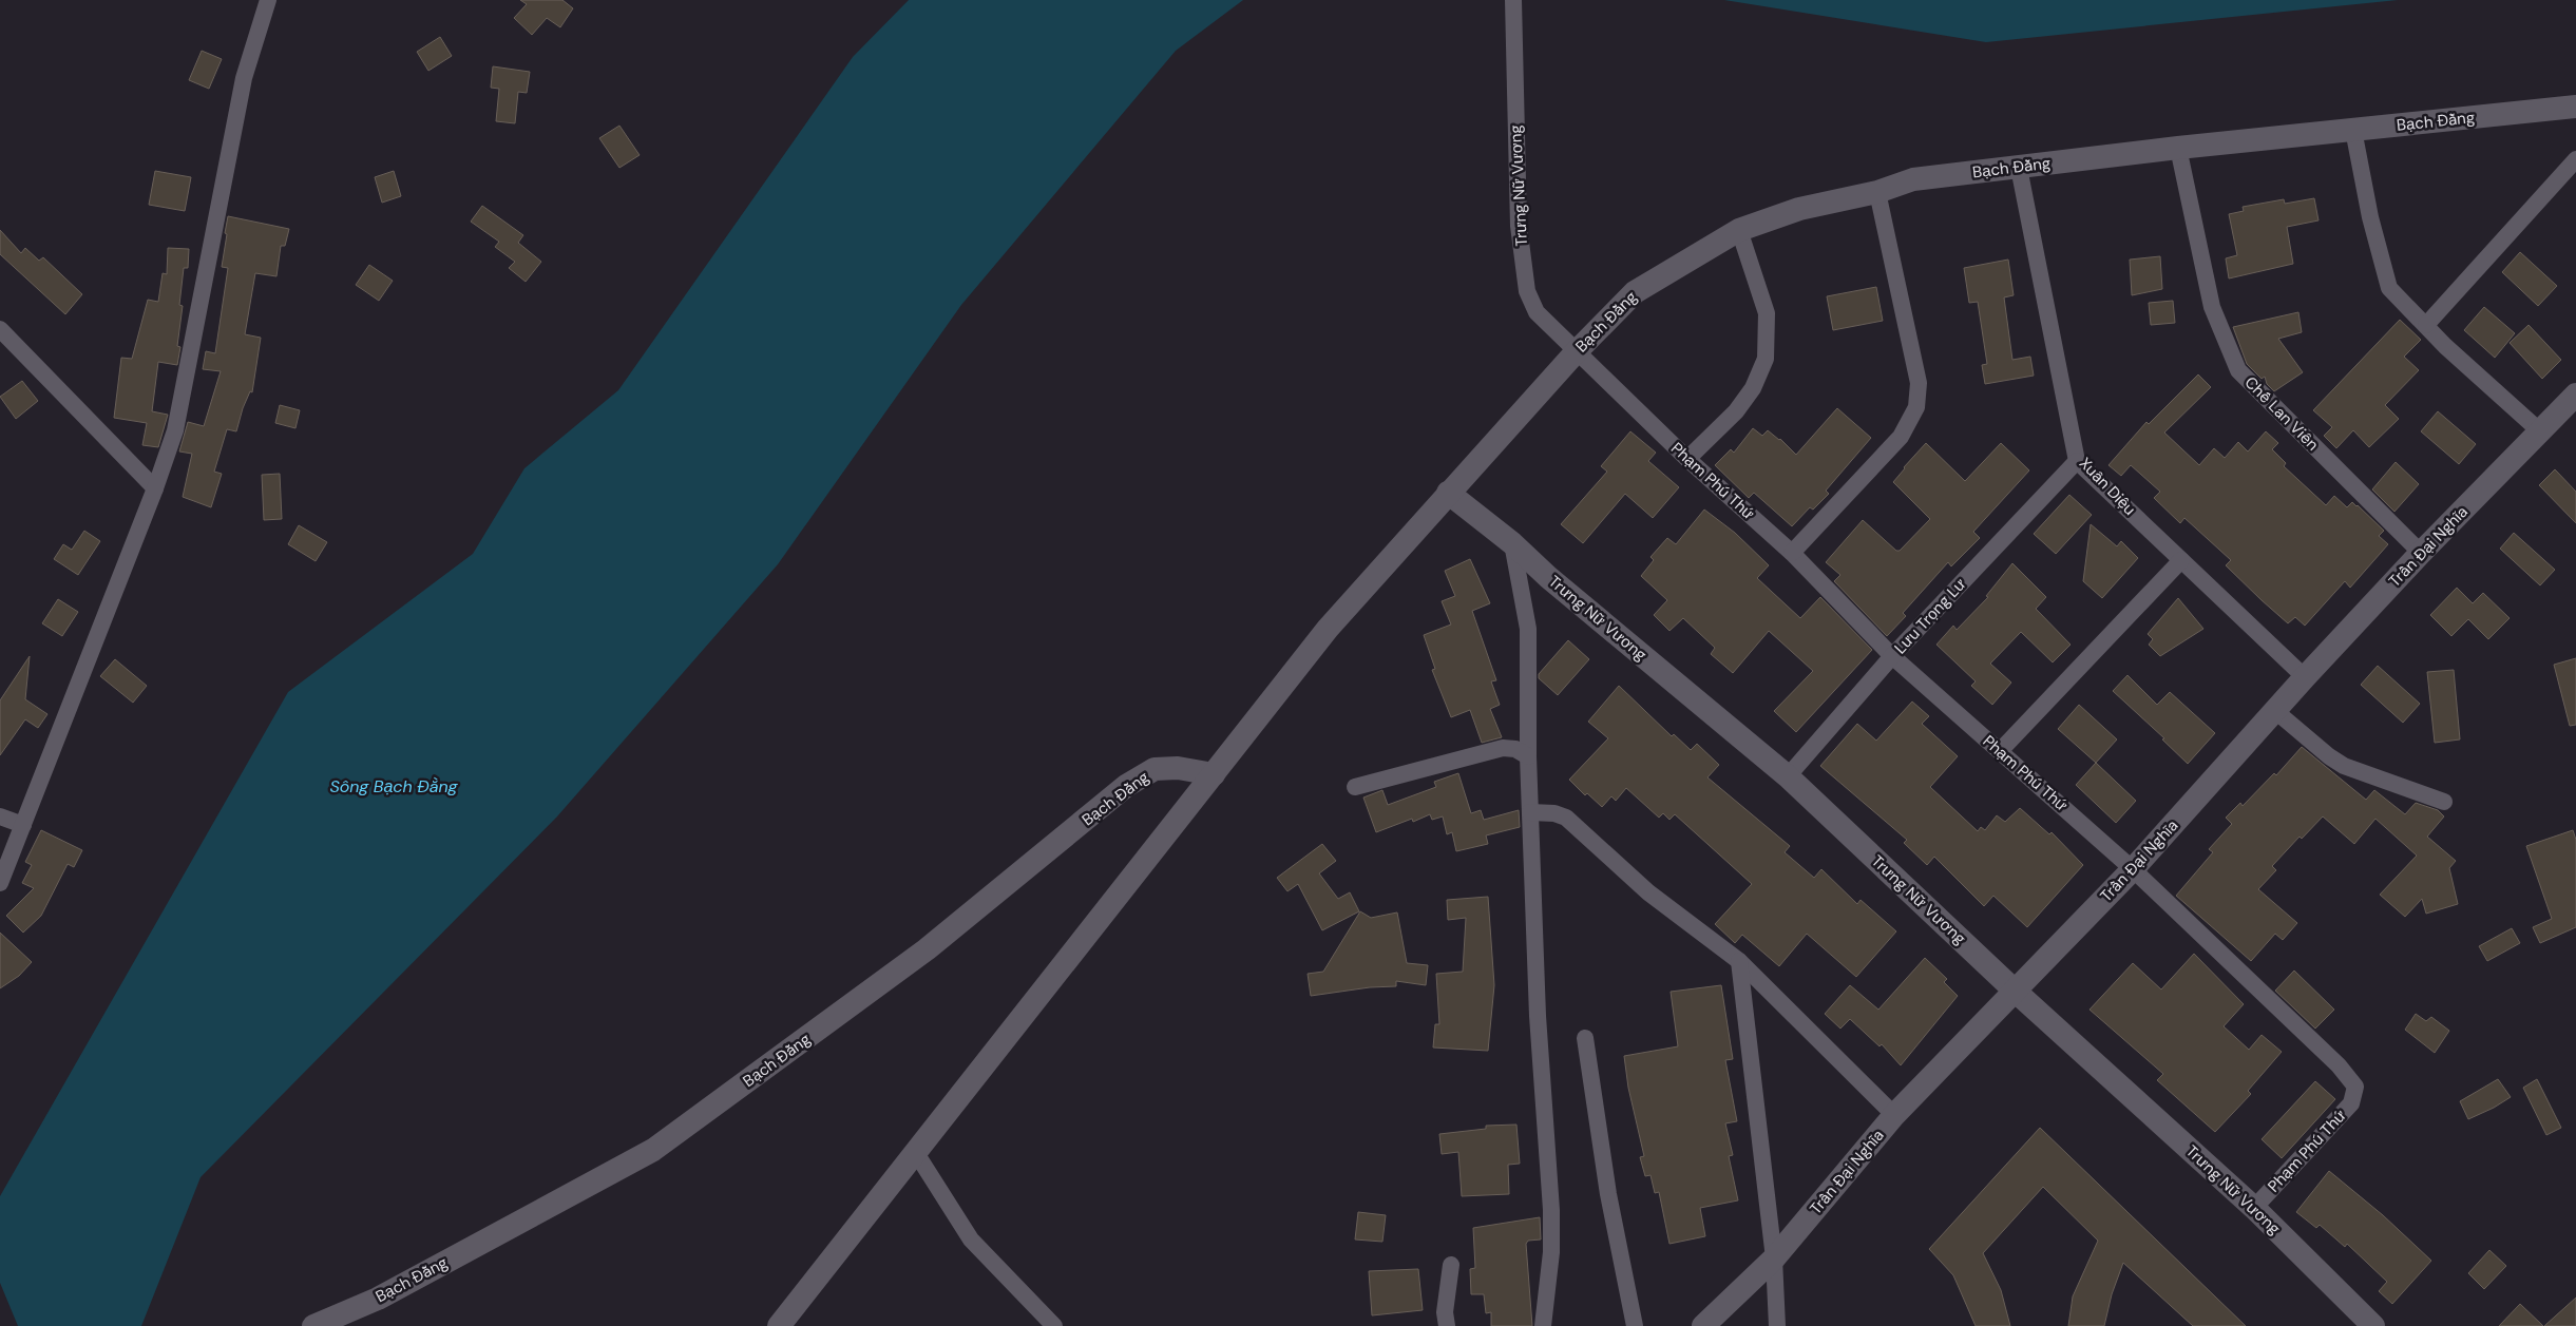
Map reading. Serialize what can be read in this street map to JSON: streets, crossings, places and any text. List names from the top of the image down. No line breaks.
{"streets":{"street":["Bạch Đằng","Trưng Nữ Vương","Chế Lan Viên","Phạm Phú Thứ","Xuân Diệu","Trần Đại Nghĩa","Lưu Trọng Lư"]},"crossings":[["Bạch Đằng","Trưng Nữ Vương"],["Bạch Đằng","Chế Lan Viên"],["Bạch Đằng","Phạm Phú Thứ"],["Bạch Đằng","Xuân Diệu"],["Trưng Nữ Vương","Phạm Phú Thứ"],["Trưng Nữ Vương","Trần Đại Nghĩa"],["Trưng Nữ Vương","Lưu Trọng Lư"],["Chế Lan Viên","Trần Đại Nghĩa"],["Phạm Phú Thứ","Trần Đại Nghĩa"],["Phạm Phú Thứ","Lưu Trọng Lư"],["Xuân Diệu","Trần Đại Nghĩa"],["Xuân Diệu","Lưu Trọng Lư"]],"water":["Sông Bạch Đằng"]}
